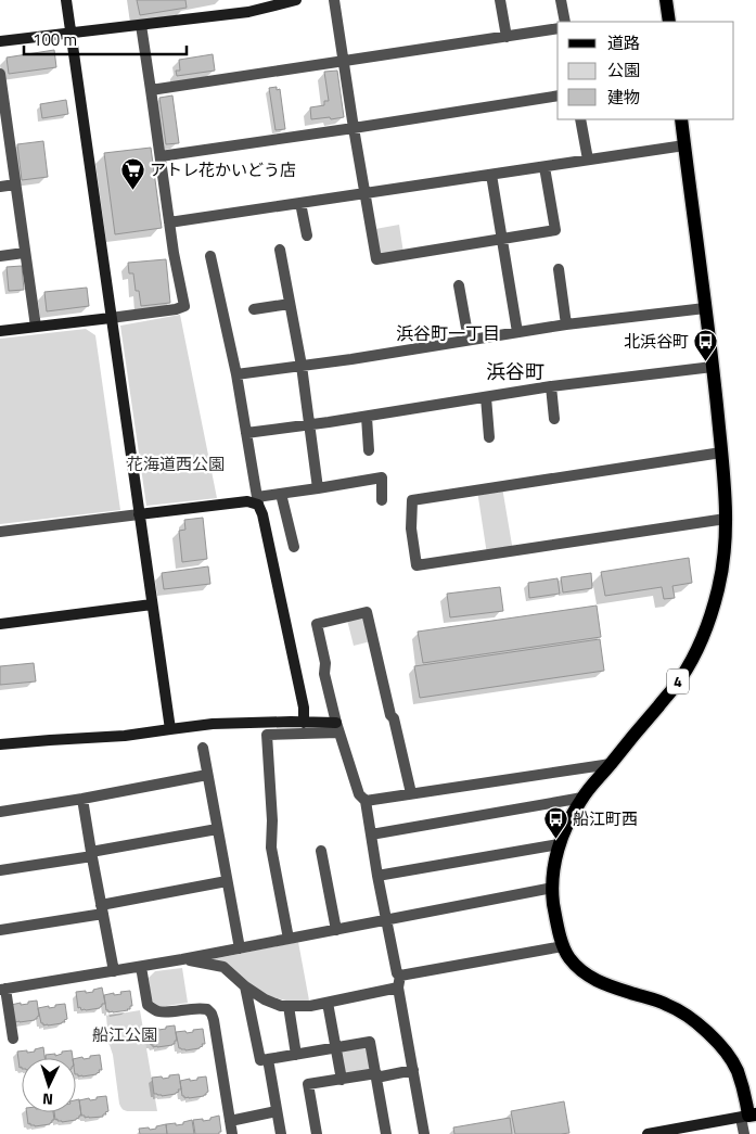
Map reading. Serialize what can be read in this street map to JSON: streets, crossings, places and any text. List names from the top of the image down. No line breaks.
{"streets":{"main road":["4"]},"districts":["浜谷町一丁目","浜谷町"],"parks":["花海道西公園","船江公園"],"places":{"supermarket":["アトレ花かいどう店"],"bus stop":["北浜谷町","船江町西"]},"legend":["道路","公園","建物"],"scale_bar":"100 m","north":"bottom"}
